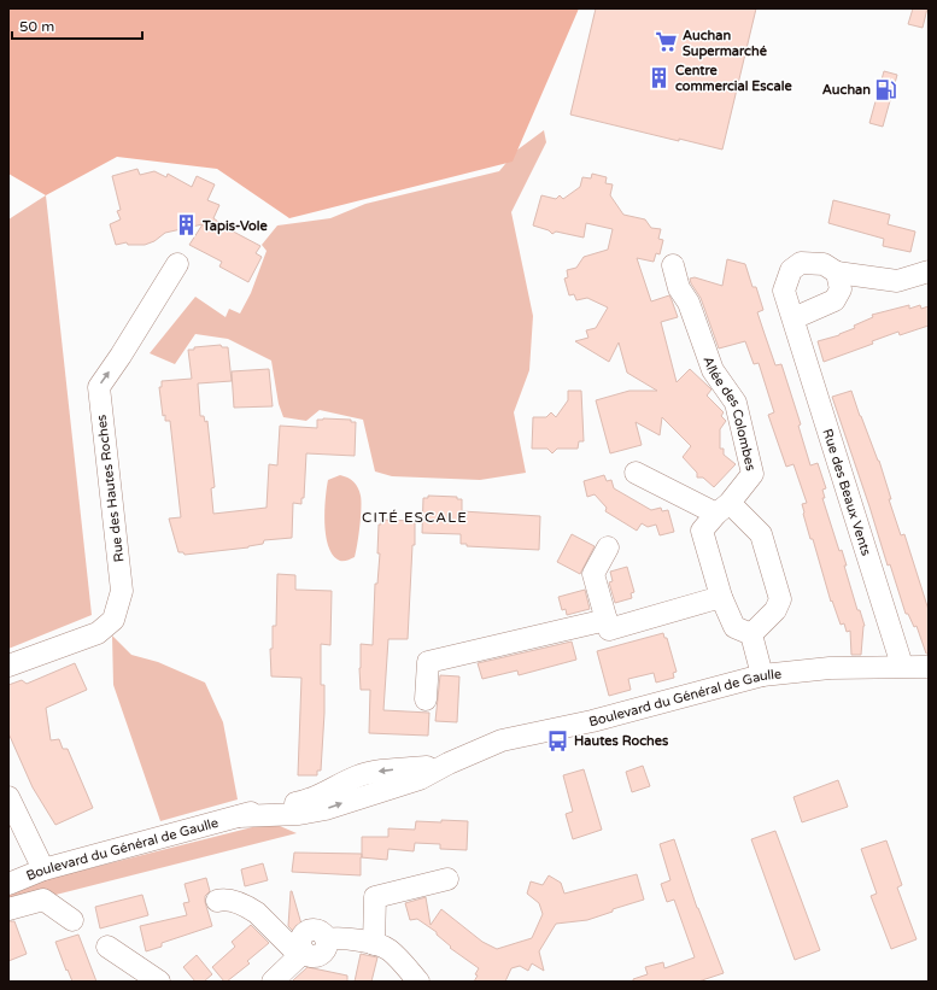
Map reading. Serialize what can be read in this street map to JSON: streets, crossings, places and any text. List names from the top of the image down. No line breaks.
{"streets":{"street":["Allée des Colombes","Rue des Hautes Roches","Rue des Beaux Vents","Boulevard du Général de Gaulle"]},"crossings":[["Rue des Beaux Vents","Boulevard du Général de Gaulle"]],"one_way":["Rue des Hautes Roches"],"districts":["CITÉ ESCALE"],"places":{"supermarket":["Auchan Supermarché"],"building":["Centre commercial Escale","Tapis-Vole"],"fuel station":["Auchan"],"bus stop":["Hautes Roches"]},"scale_bar":"50 m"}
